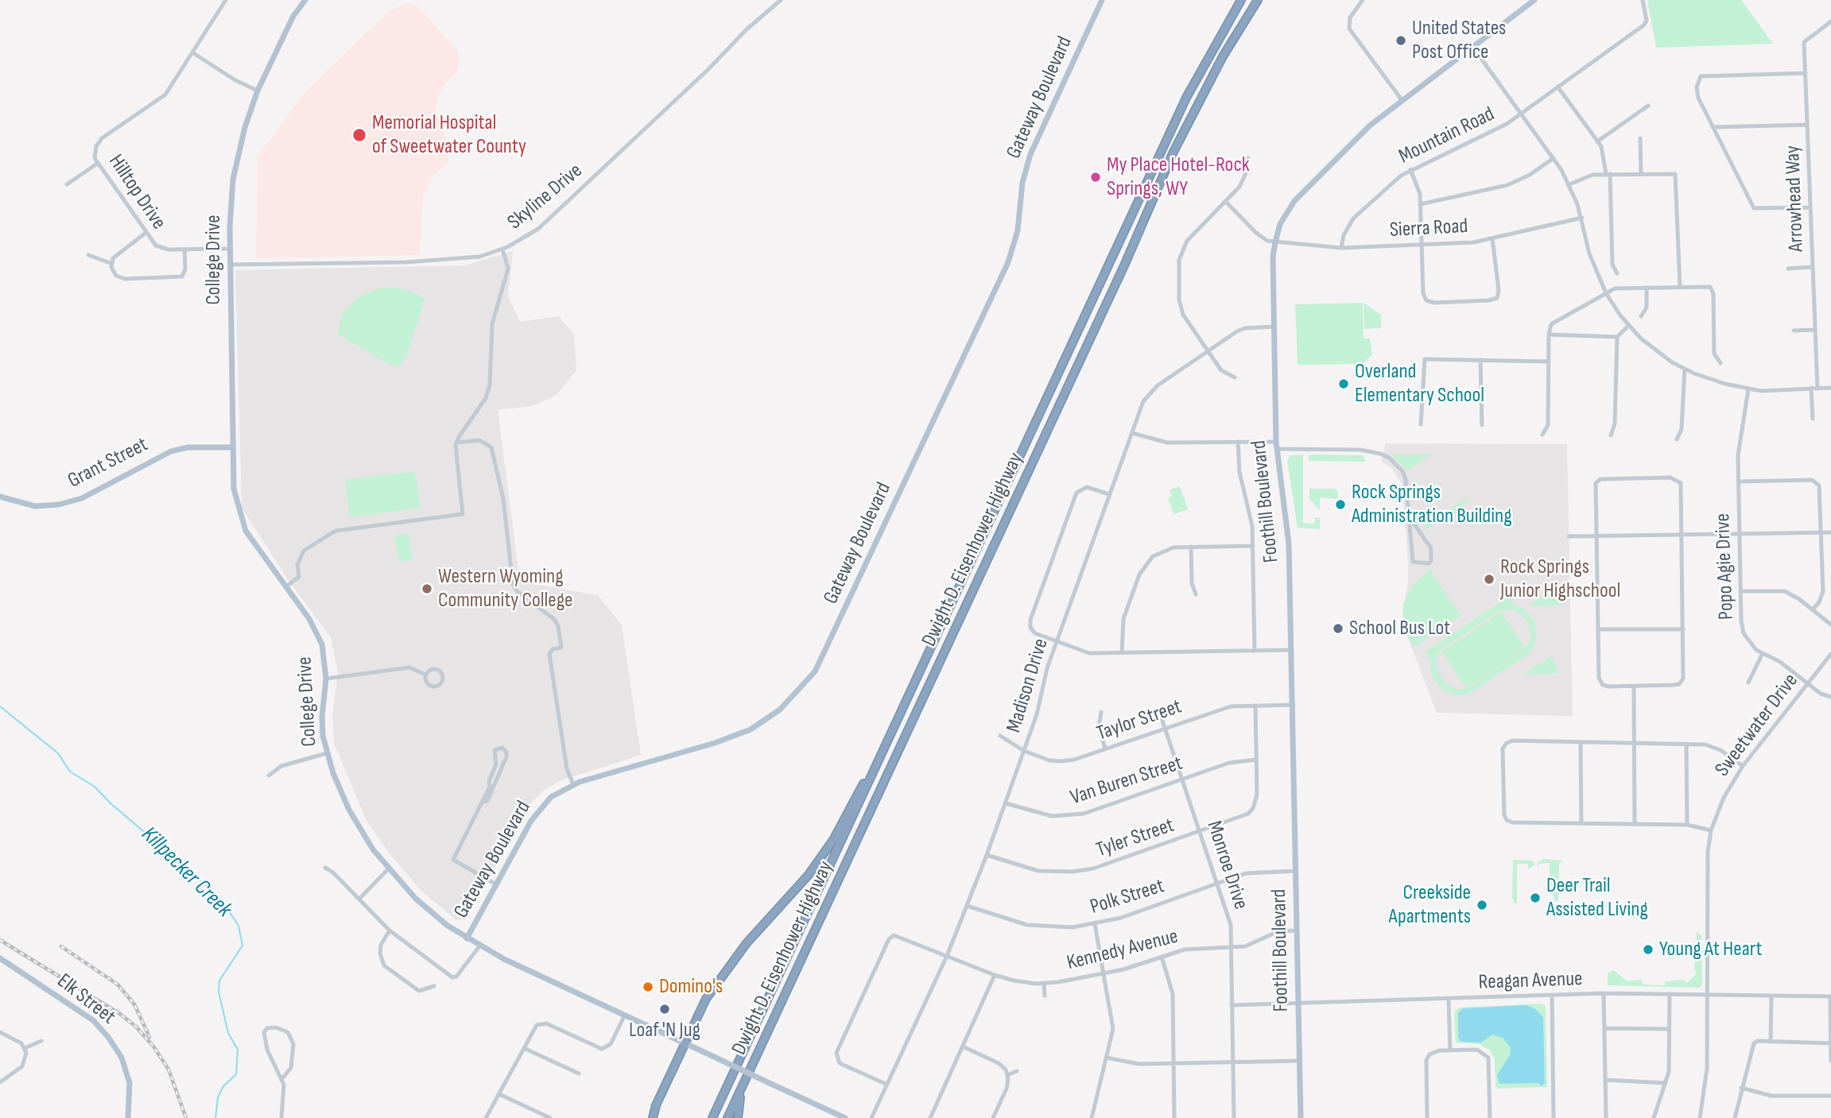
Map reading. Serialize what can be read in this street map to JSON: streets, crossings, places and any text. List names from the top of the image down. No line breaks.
{"streets":{"highway":["Dwight D. Eisenhower Highway"],"main road":["Gateway Boulevard","College Drive","Grant Street","Foothill Boulevard","Elk Street"],"street":["Mountain Road","Hilltop Drive","Skyline Drive","Arrowhead Way","Sierra Road","Popo Agie Drive","Madison Drive","Taylor Street","Sweetwater Drive","Van Buren Street","Tyler Street","Monroe Drive","Polk Street","Kennedy Avenue","Reagan Avenue"]},"crossings":[["Gateway Boulevard","College Drive"],["Mountain Road","Sierra Road"],["Hilltop Drive","College Drive"],["Skyline Drive","College Drive"],["Sierra Road","Foothill Boulevard"],["College Drive","Grant Street"],["Foothill Boulevard","Madison Drive"],["Foothill Boulevard","Taylor Street"],["Foothill Boulevard","Polk Street"],["Foothill Boulevard","Kennedy Avenue"],["Foothill Boulevard","Reagan Avenue"],["Popo Agie Drive","Sweetwater Drive"],["Madison Drive","Taylor Street"],["Madison Drive","Van Buren Street"],["Madison Drive","Tyler Street"],["Madison Drive","Polk Street"],["Madison Drive","Kennedy Avenue"],["Taylor Street","Tyler Street"],["Taylor Street","Monroe Drive"],["Sweetwater Drive","Reagan Avenue"],["Van Buren Street","Tyler Street"],["Van Buren Street","Monroe Drive"],["Tyler Street","Monroe Drive"],["Monroe Drive","Polk Street"],["Monroe Drive","Kennedy Avenue"],["Monroe Drive","Reagan Avenue"]],"water":["Killpecker Creek"],"places":["United States Post Office","Memorial Hospital of Sweetwater County","My Place Hotel-Rock Springs, WY","Overland Elementary School","Rock Springs Administration Building","Rock Springs Junior Highschool","Western Wyoming Community College","School Bus Lot","Deer Trail Assisted Living","Creekside Apartments","Young At Heart","Domino's","Loaf 'N Jug"]}
